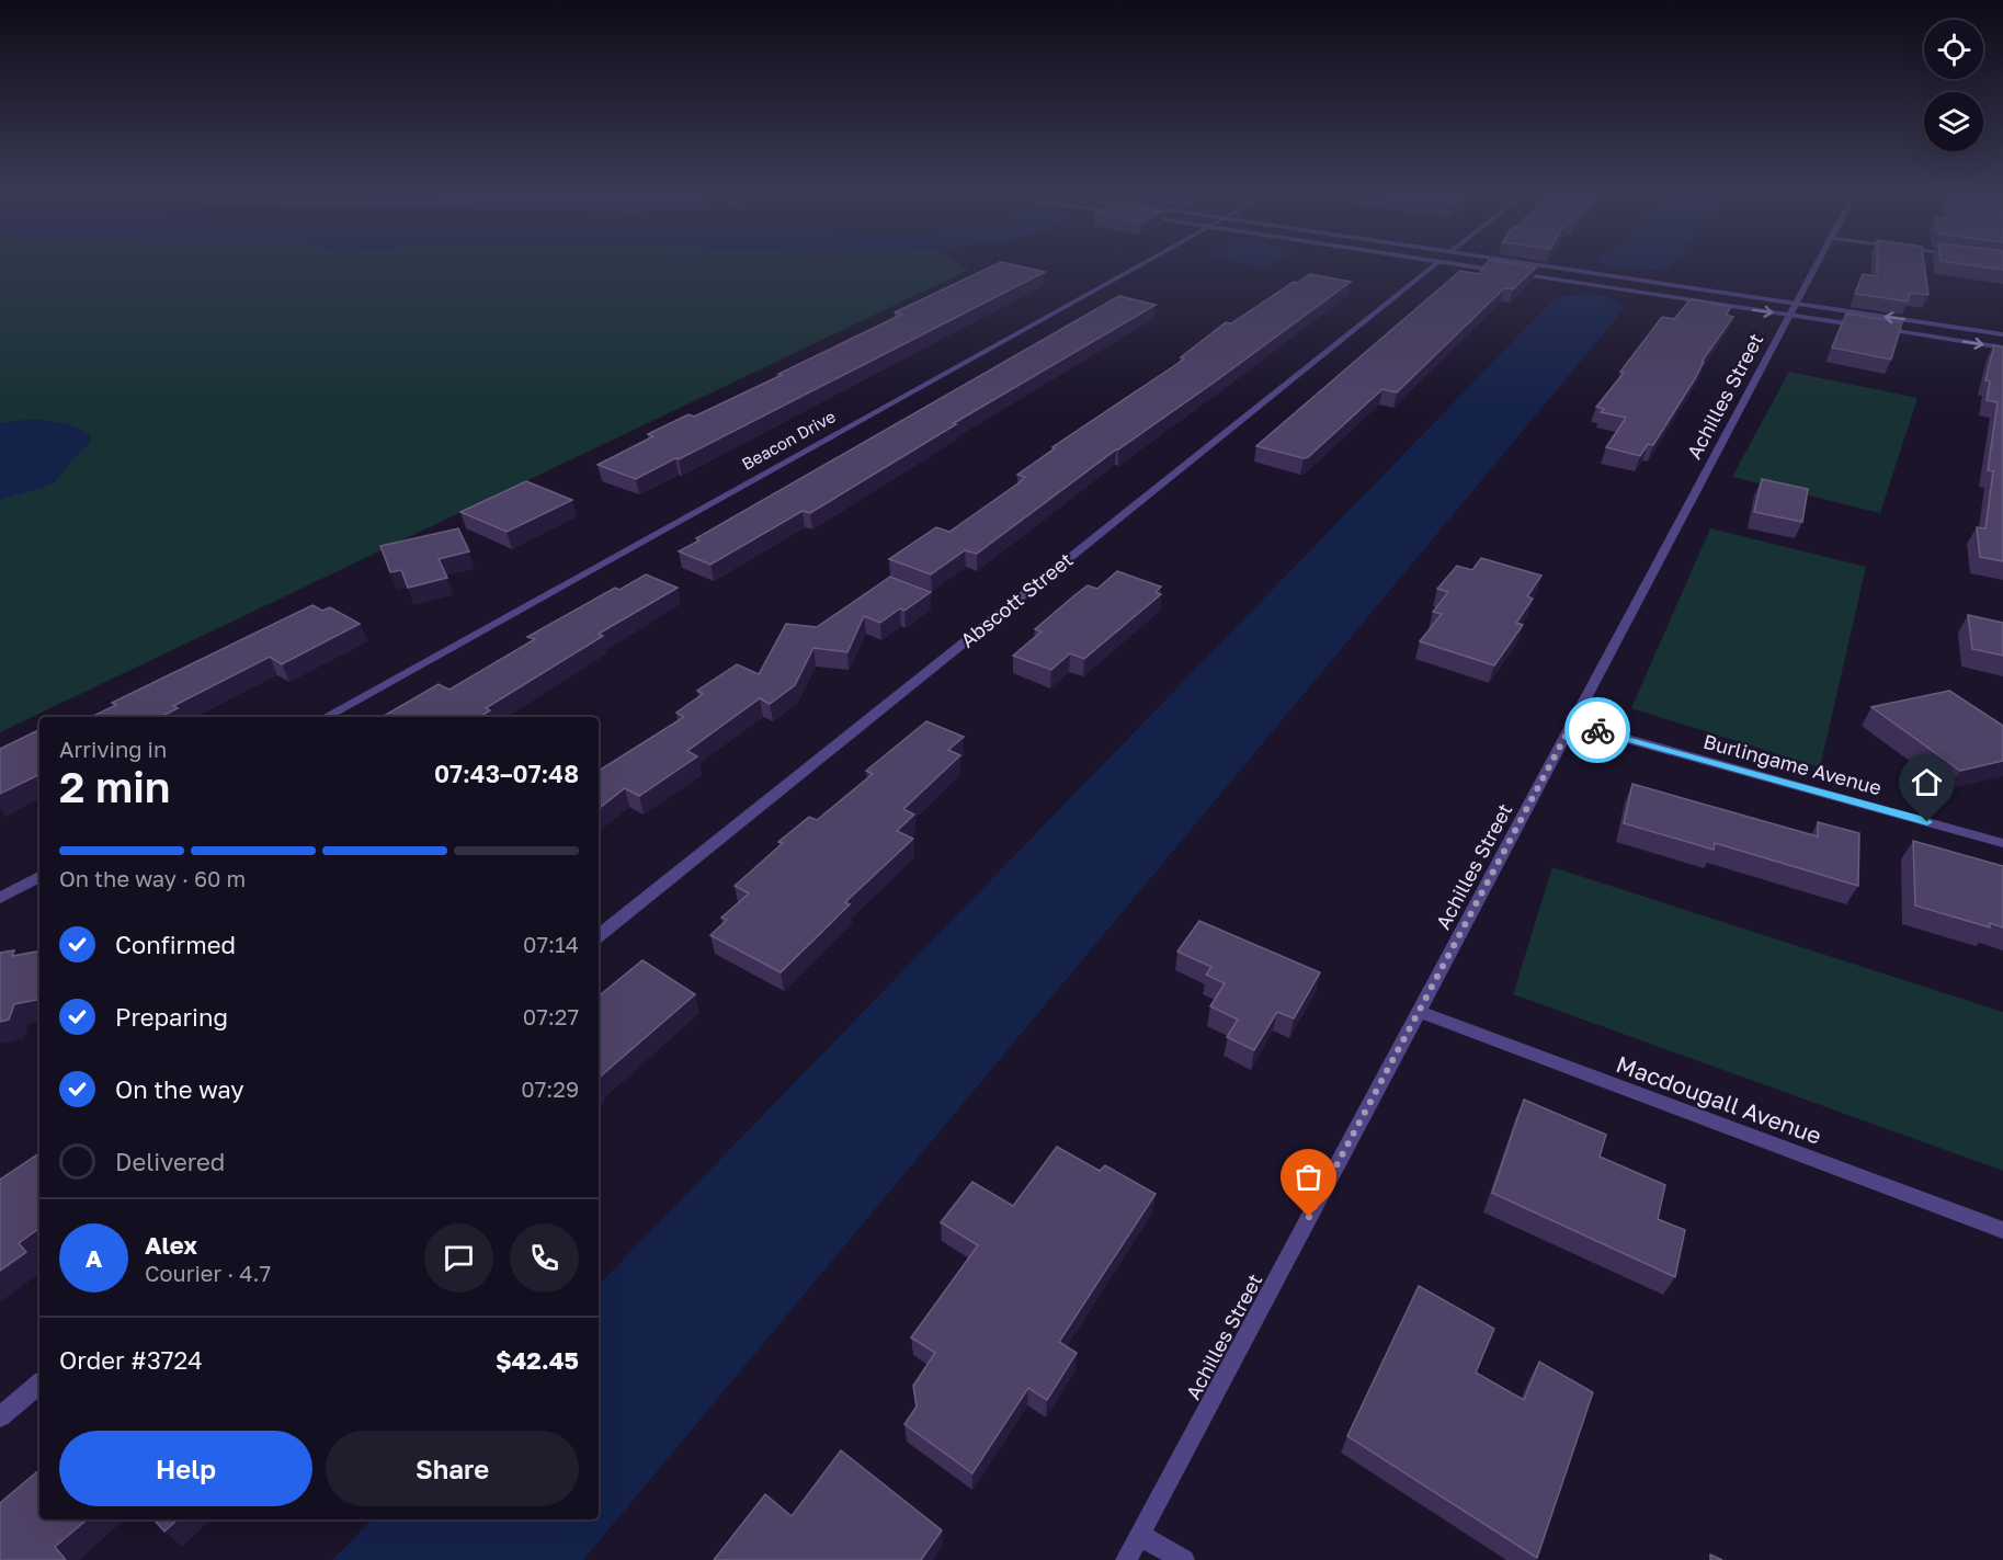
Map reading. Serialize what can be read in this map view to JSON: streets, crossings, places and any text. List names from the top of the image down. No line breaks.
{"streets":{"street":["Achilles Street","Beacon Drive","Abscott Street","Burlingame Avenue","Macdougall Avenue"]},"crossings":[["Achilles Street","Burlingame Avenue"],["Achilles Street","Macdougall Avenue"]],"page":{"heading":["2 min","Arriving in","07:43–07:48"],"panel":["Alex","Courier · 4.7","Order #3724","$42.45"],"bar":"On the way · 60 m","list":[["Confirmed","07:14"],["Preparing","07:27"],["On the way","07:29"],"Delivered"],"round":"A","buttons":["Help","Share"]}}
